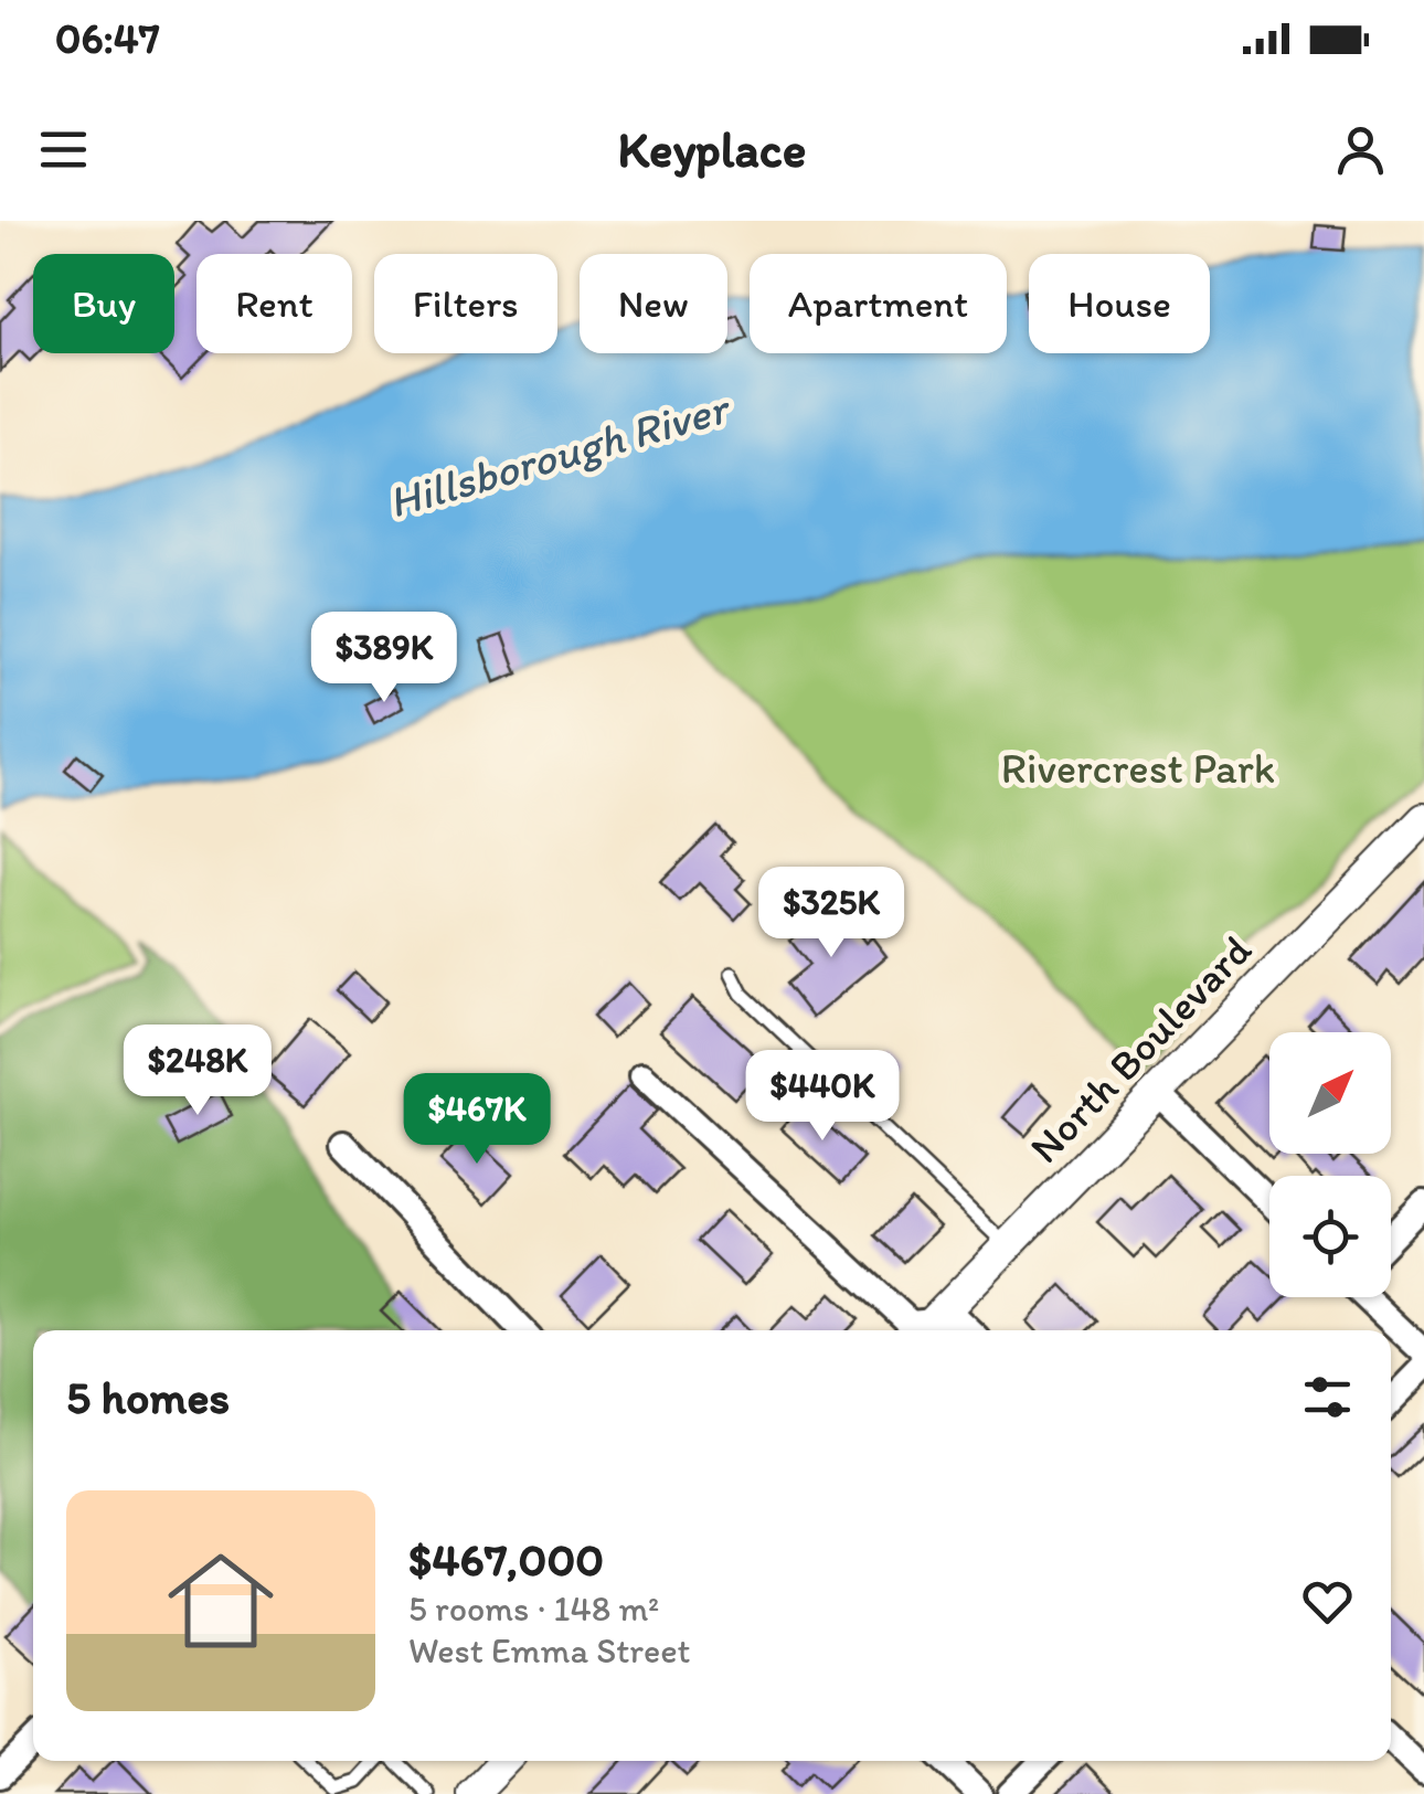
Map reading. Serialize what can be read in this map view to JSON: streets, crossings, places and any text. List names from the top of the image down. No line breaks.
{"streets":{"street":["North Boulevard"]},"water":["Hillsborough River"],"parks":["Rivercrest Park"],"north":"top right","page":{"status":"06:47","header":"Keyplace","chip":["Buy","Rent","Filters","New","Apartment","House"],"price":["$389K","$325K","$248K","$440K","$467K"],"heading":"5 homes","list":[{"name":"$467,000","note":"5 rooms · 148 m² · West Emma Street"}]}}
